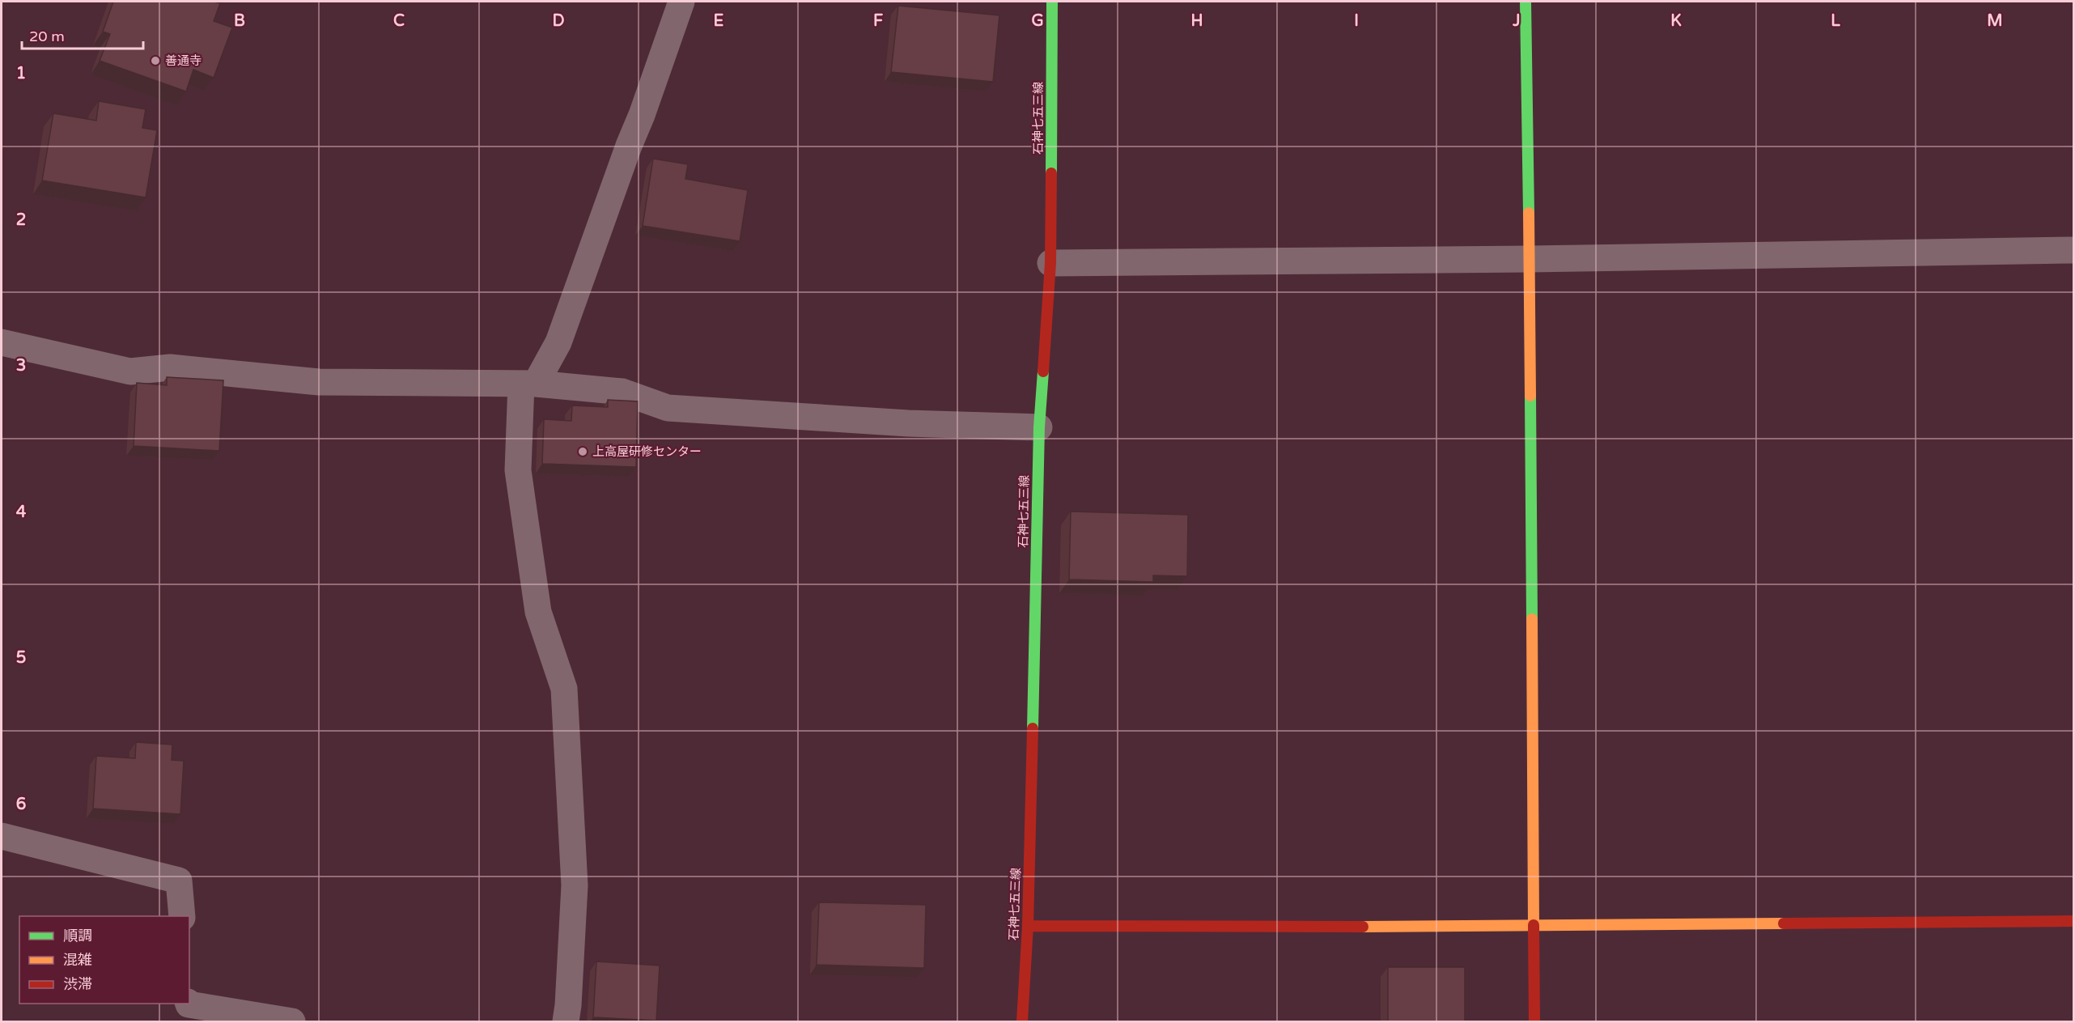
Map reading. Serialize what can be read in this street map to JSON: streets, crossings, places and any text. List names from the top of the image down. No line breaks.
{"streets":{"street":["石神七五三線"]},"places":["善通寺","上高屋研修センター"],"legend":["順調","混雑","渋滞"],"scale_bar":"20 m","grid":{"columns":["B","C","D","E","F","G","H","I","J","K","L","M"],"rows":["1","2","3","4","5","6"]}}
